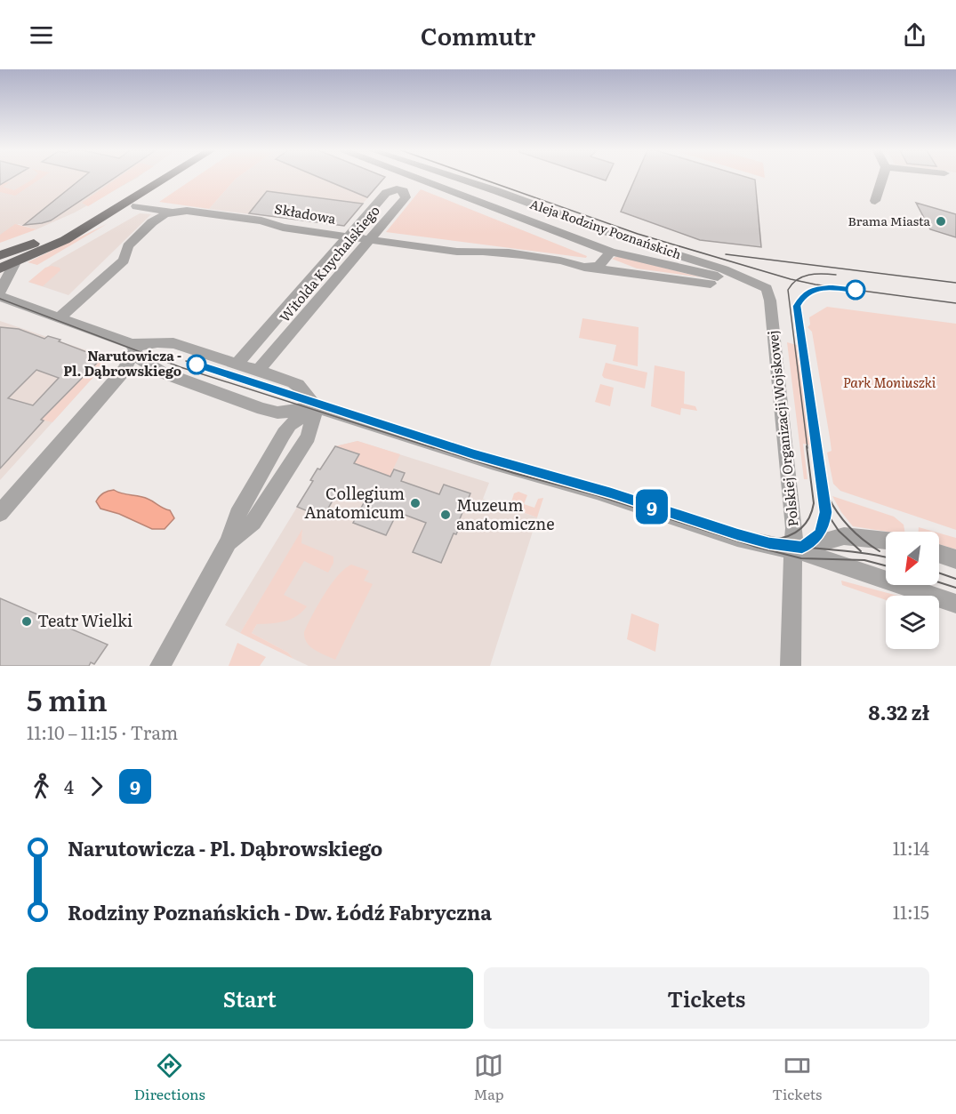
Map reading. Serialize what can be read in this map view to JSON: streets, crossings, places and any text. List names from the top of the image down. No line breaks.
{"streets":{"street":["Składowa","Aleja Rodziny Poznańskich","Witolda Knychalskiego","Polskiej Organizacji Wojskowej"]},"crossings":[["Składowa","Witolda Knychalskiego"],["Aleja Rodziny Poznańskich","Polskiej Organizacji Wojskowej"]],"parks":["Park Moniuszki"],"places":["Brama Miasta","Narutowicza - Pl. Dąbrowskiego","Collegium Anatomicum","Muzeum anatomiczne","Teatr Wielki"],"lines":["tram line 9"],"north":"bottom left","page":{"header":"Commutr","on_map":"9","heading":["5 min","11:10 – 11:15 · Tram","8.32 zł"],"legs":["4","9"],"list":[{"name":"Narutowicza - Pl. Dąbrowskiego","value":"11:14"},{"name":"Rodziny Poznańskich - Dw. Łódź Fabryczna","value":"11:15"}],"buttons":["Start","Tickets"],"tabs":["Directions","Map","Tickets"]}}
